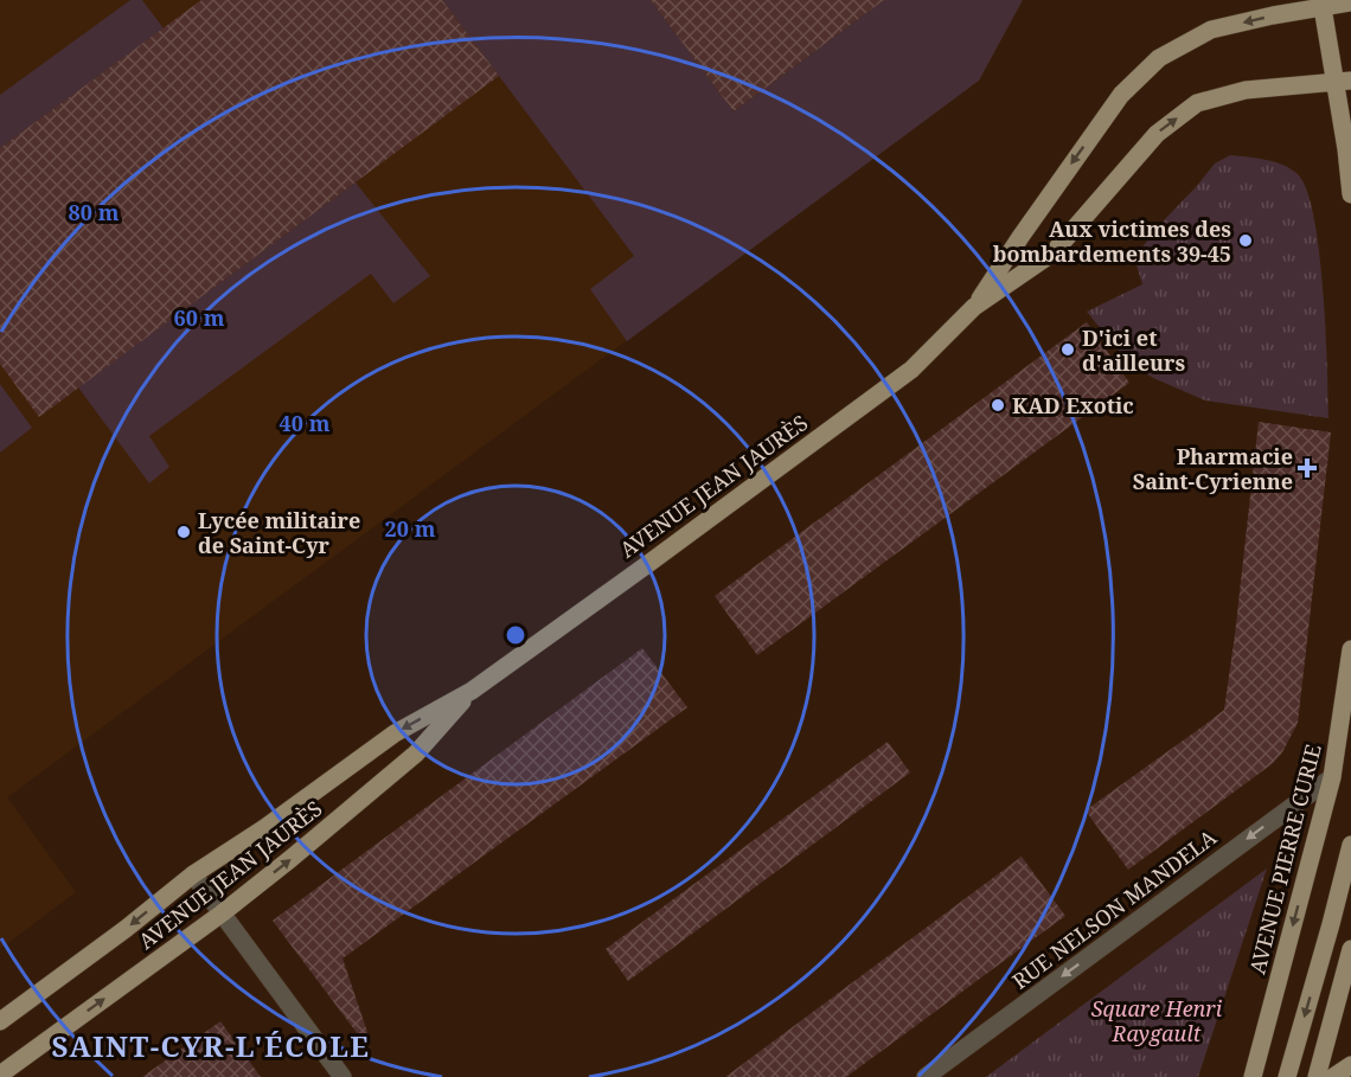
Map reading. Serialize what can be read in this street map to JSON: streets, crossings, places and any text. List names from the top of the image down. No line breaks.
{"streets":{"main road":["AVENUE JEAN JAURÈS","AVENUE PIERRE CURIE"],"street":["RUE NELSON MANDELA"]},"crossings":[["AVENUE PIERRE CURIE","RUE NELSON MANDELA"]],"one_way":["RUE NELSON MANDELA"],"districts":["SAINT-CYR-L'ÉCOLE"],"parks":["Square Henri Raygault"],"places":{"other":["Aux victimes des bombardements 39-45","D'ici et d'ailleurs","KAD Exotic","Lycée militaire de Saint-Cyr"],"health":["Pharmacie Saint-Cyrienne"]},"rings":["80 m","60 m","40 m","20 m"]}
